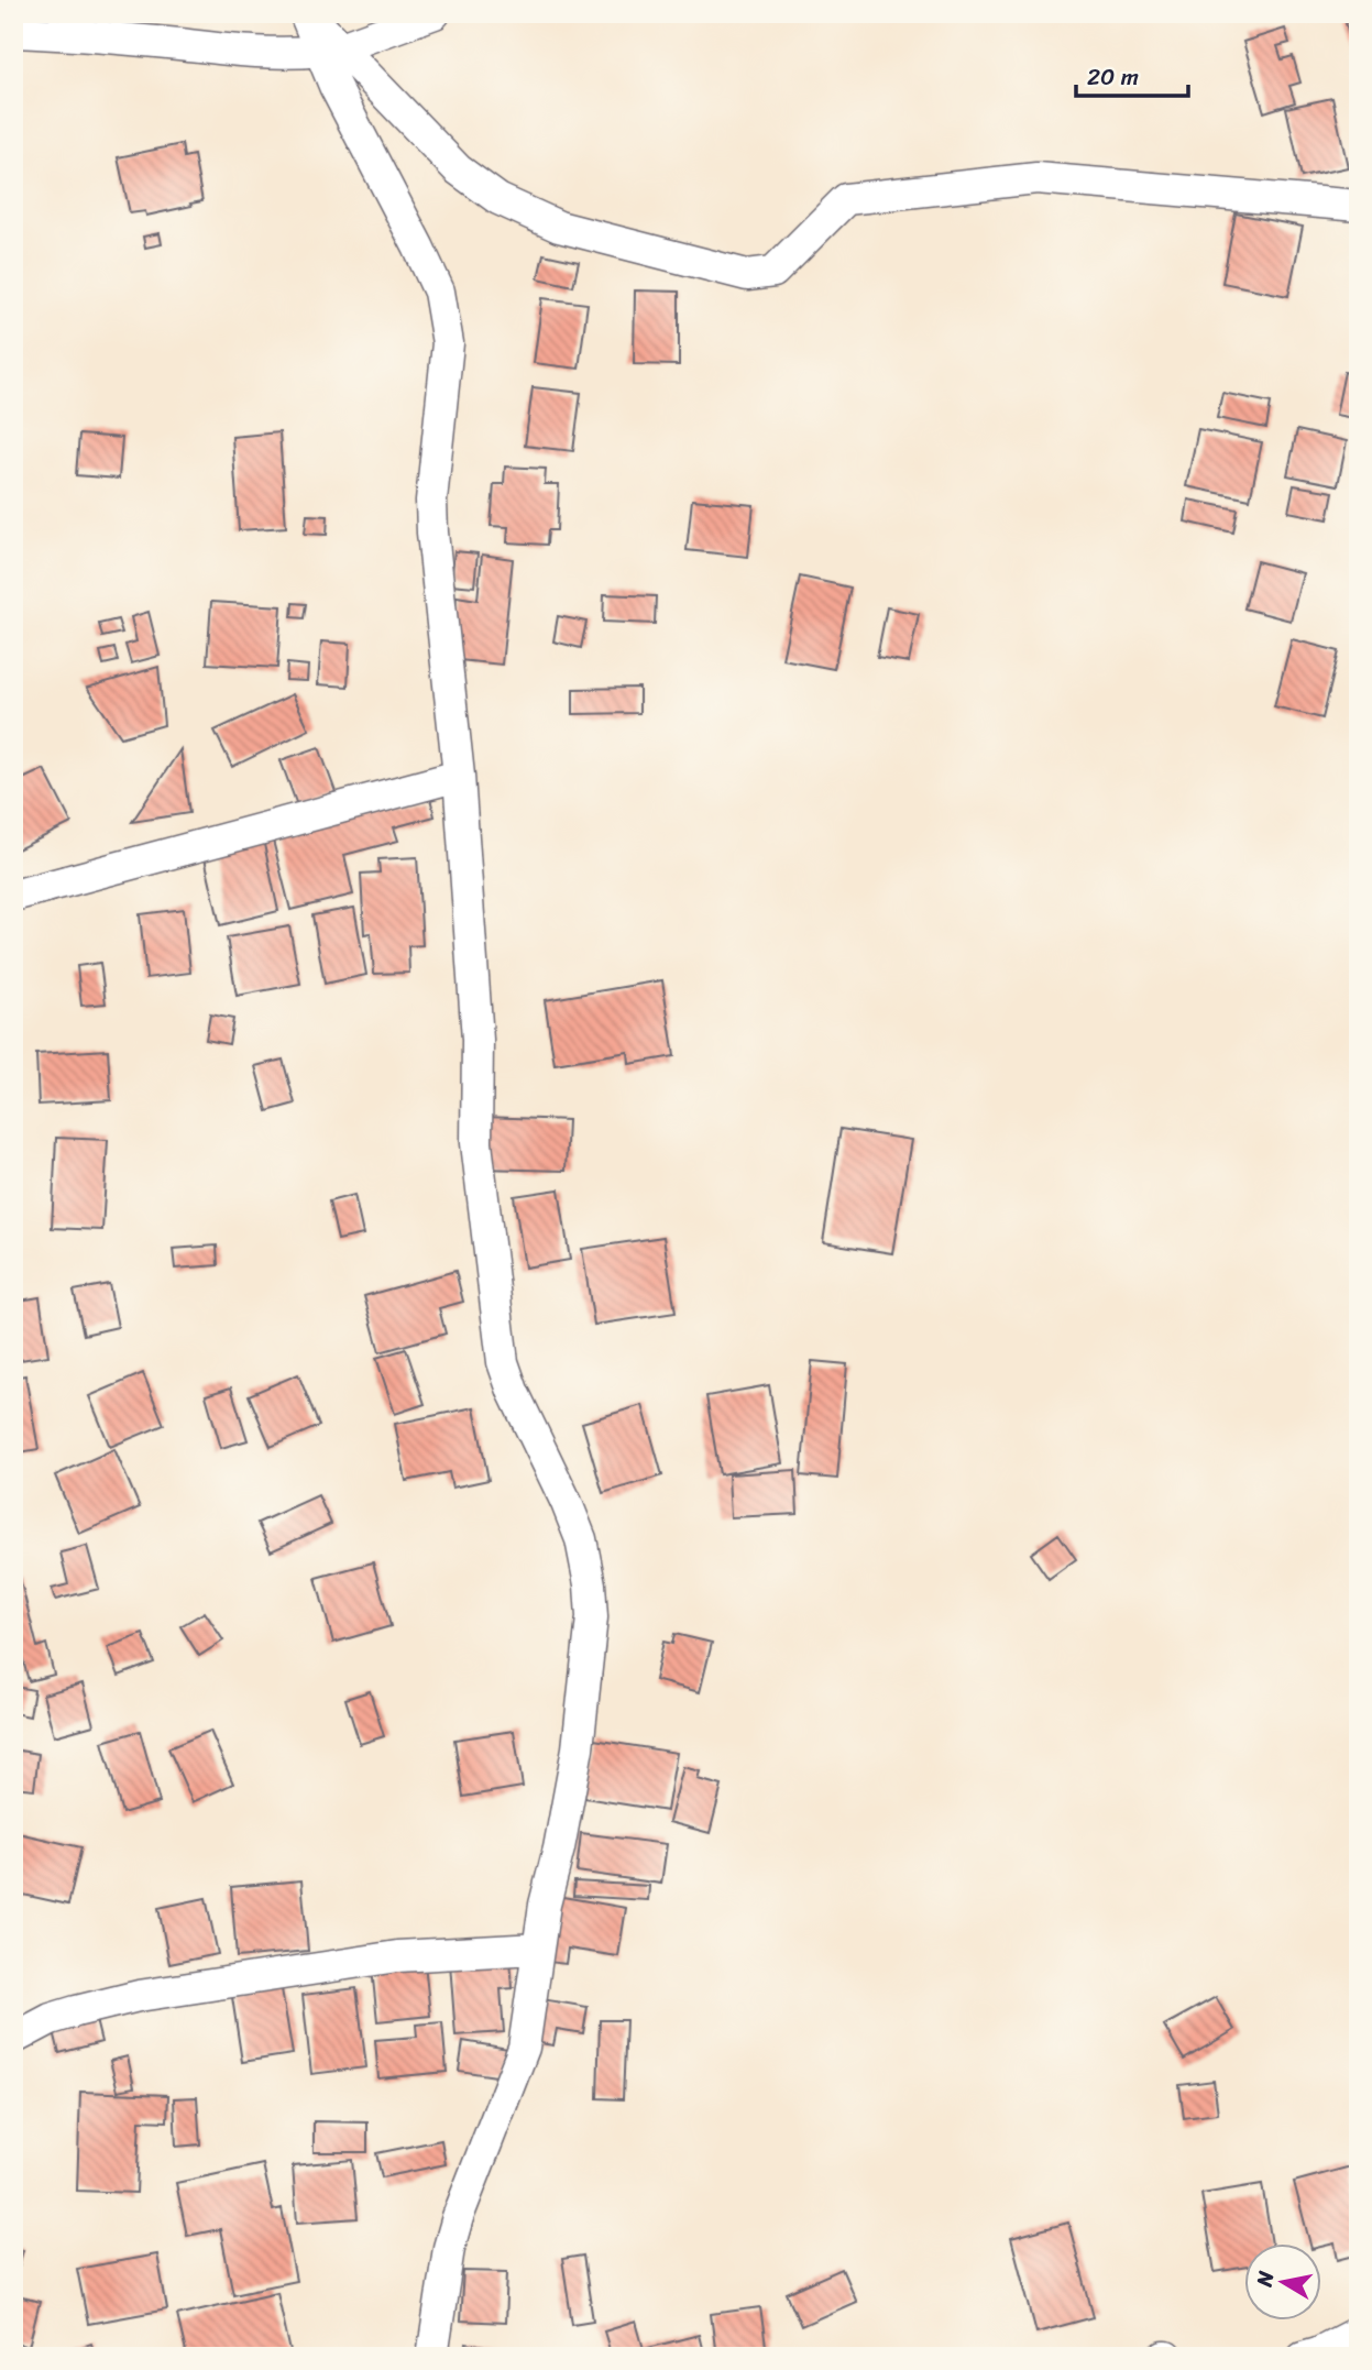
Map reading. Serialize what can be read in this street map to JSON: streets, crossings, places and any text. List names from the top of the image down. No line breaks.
{"scale_bar":"20 m","north":"left"}
